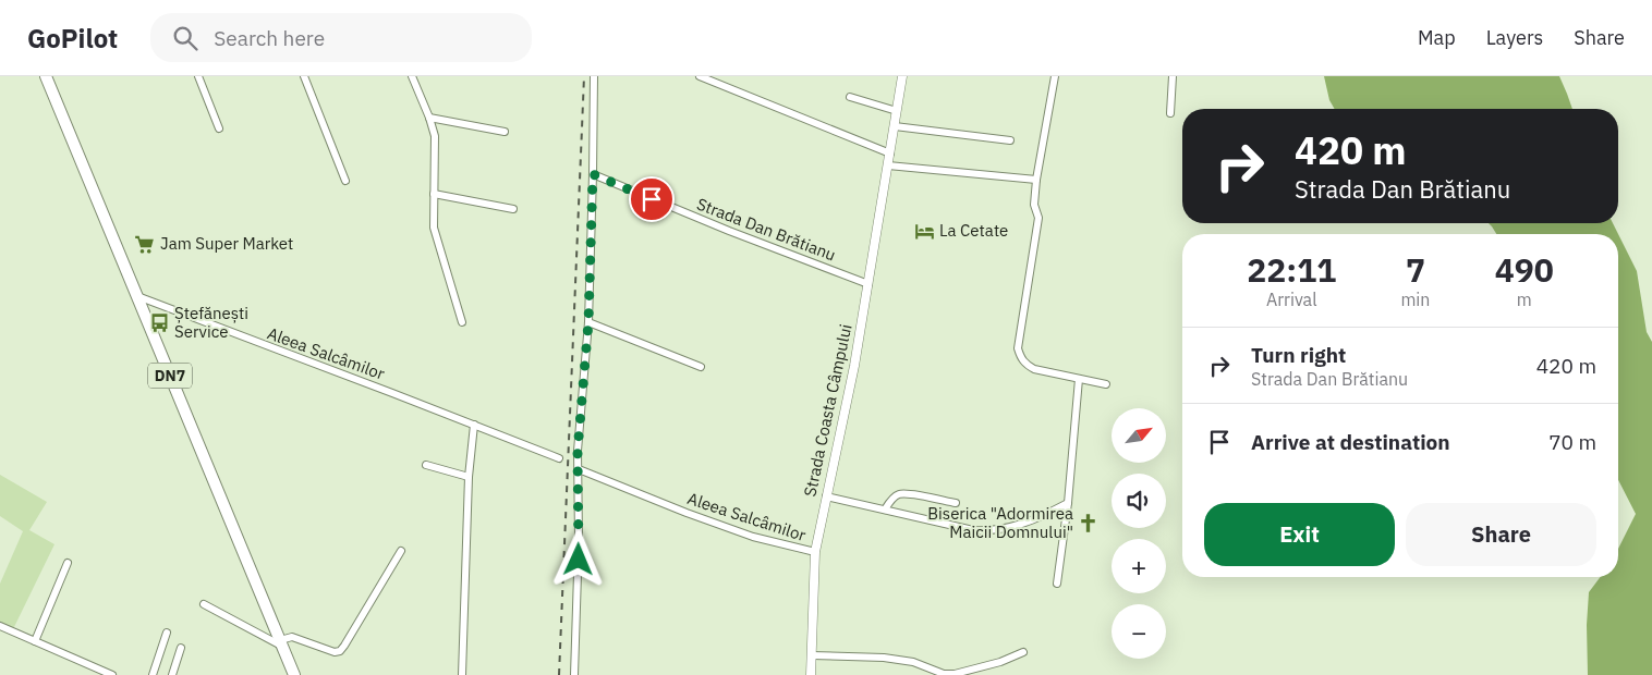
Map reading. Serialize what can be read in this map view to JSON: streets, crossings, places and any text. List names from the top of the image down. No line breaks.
{"streets":{"main road":["DN7"],"street":["Strada Dan Brătianu","Aleea Salcâmilor","Strada Coasta Câmpului"]},"crossings":[["Strada Dan Brătianu","Strada Coasta Câmpului"],["Aleea Salcâmilor","DN7"],["Aleea Salcâmilor","Strada Coasta Câmpului"]],"places":{"hotel":["La Cetate"],"supermarket":["Jam Super Market"],"bus stop":["Ștefănești Service"],"church":["Biserica \"Adormirea Maicii Domnului\""]},"north":"top right","page":{"header":"GoPilot","search":"Search here","nav":["Map","Layers","Share"],"turn":["420 m","Strada Dan Brătianu"],"eta":["22:11","Arrival","7","min","490","m"],"list":[{"name":"Turn right","note":"Strada Dan Brătianu","value":"420 m"},{"name":"Arrive at destination","value":"70 m"}],"map_buttons":["+","−"],"buttons":["Exit","Share"]}}
